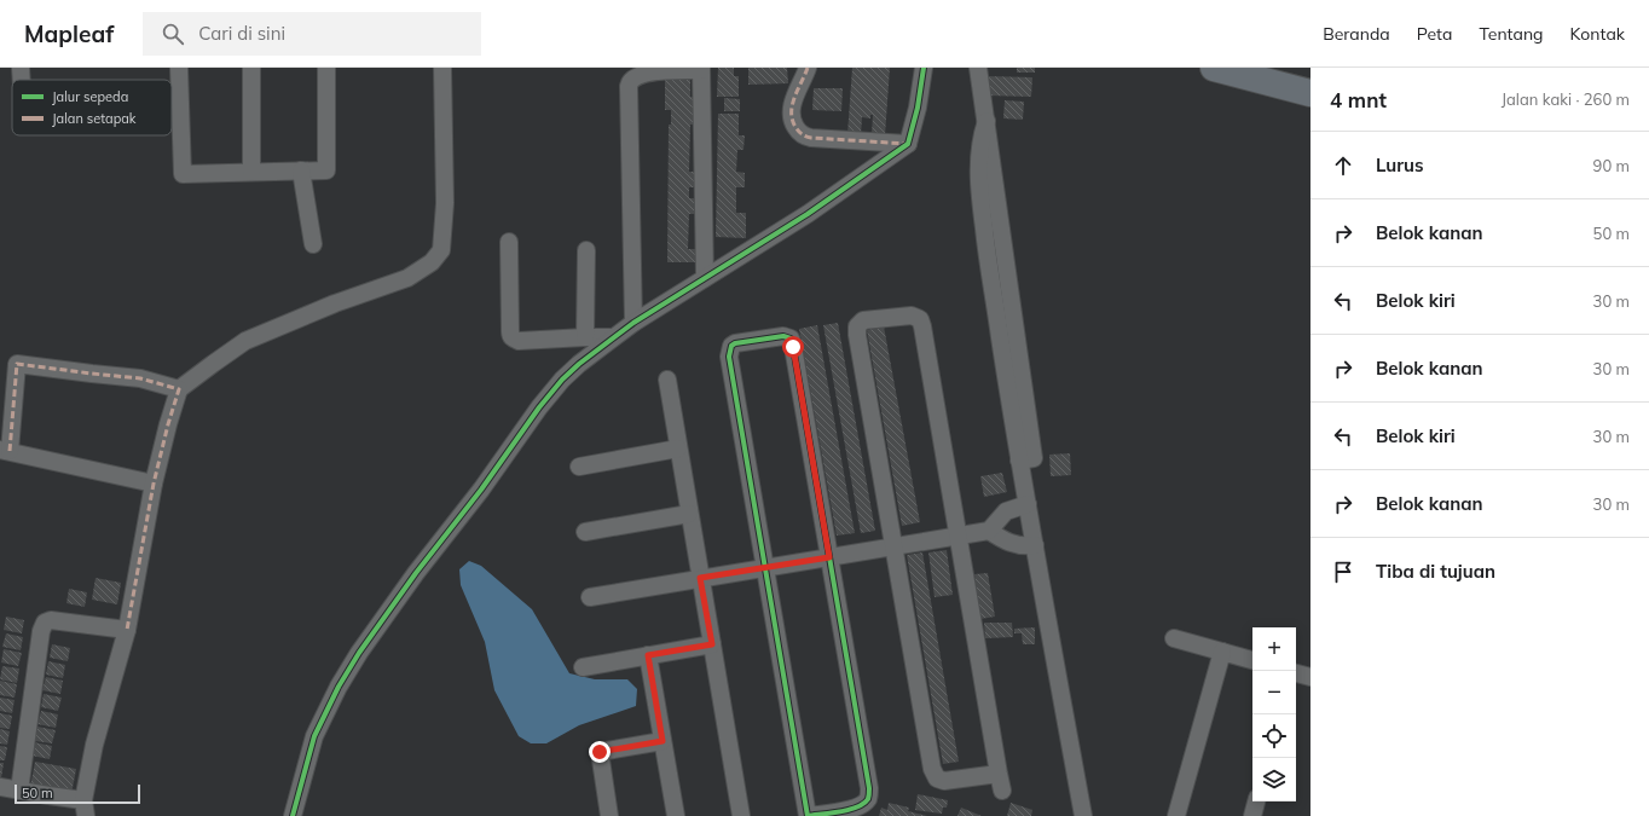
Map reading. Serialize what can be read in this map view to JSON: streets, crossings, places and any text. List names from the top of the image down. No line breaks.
{"legend":["Jalur sepeda","Jalan setapak"],"scale_bar":"50 m","page":{"header":"Mapleaf","search":"Cari di sini","nav":["Beranda","Peta","Tentang","Kontak"],"heading":["4 mnt","Jalan kaki · 260 m"],"list":[["Lurus","90 m"],["Belok kanan","50 m"],["Belok kiri","30 m"],["Belok kanan","30 m"],["Belok kiri","30 m"],["Belok kanan","30 m"],"Tiba di tujuan"],"map_buttons":["+","−"],"scale":"50 m"}}
